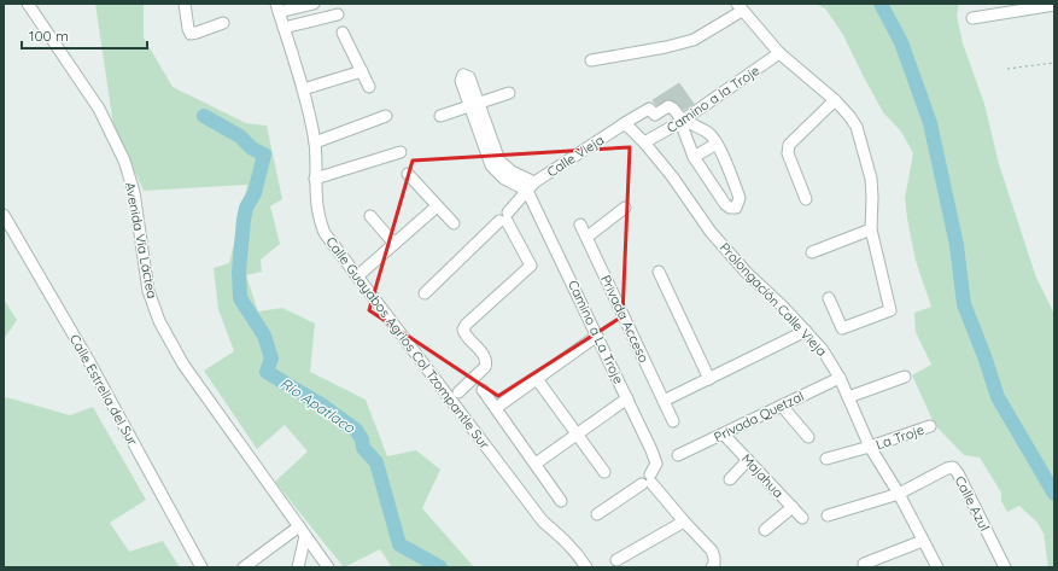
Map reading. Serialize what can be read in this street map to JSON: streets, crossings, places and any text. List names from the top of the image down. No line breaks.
{"streets":{"street":["Camino a la Troje","Calle Vieja","Avenida Vía Láctea","Prolongación Calle Vieja","Privada Acceso","Camino a La Troje","Calle Guayabos Agrios Col Tzompantle Sur","Calle Estrella del Sur","Privada Quetzal","La Troje","Majahua","Calle Azul"]},"crossings":[["Camino a la Troje","Calle Vieja"],["Camino a la Troje","Prolongación Calle Vieja"],["Calle Vieja","Prolongación Calle Vieja"],["Calle Vieja","Camino a La Troje"],["Prolongación Calle Vieja","Privada Quetzal"],["Prolongación Calle Vieja","La Troje"],["Prolongación Calle Vieja","Calle Azul"],["Privada Quetzal","Majahua"]],"water":["Rio Apatlaco"],"scale_bar":"100 m"}
